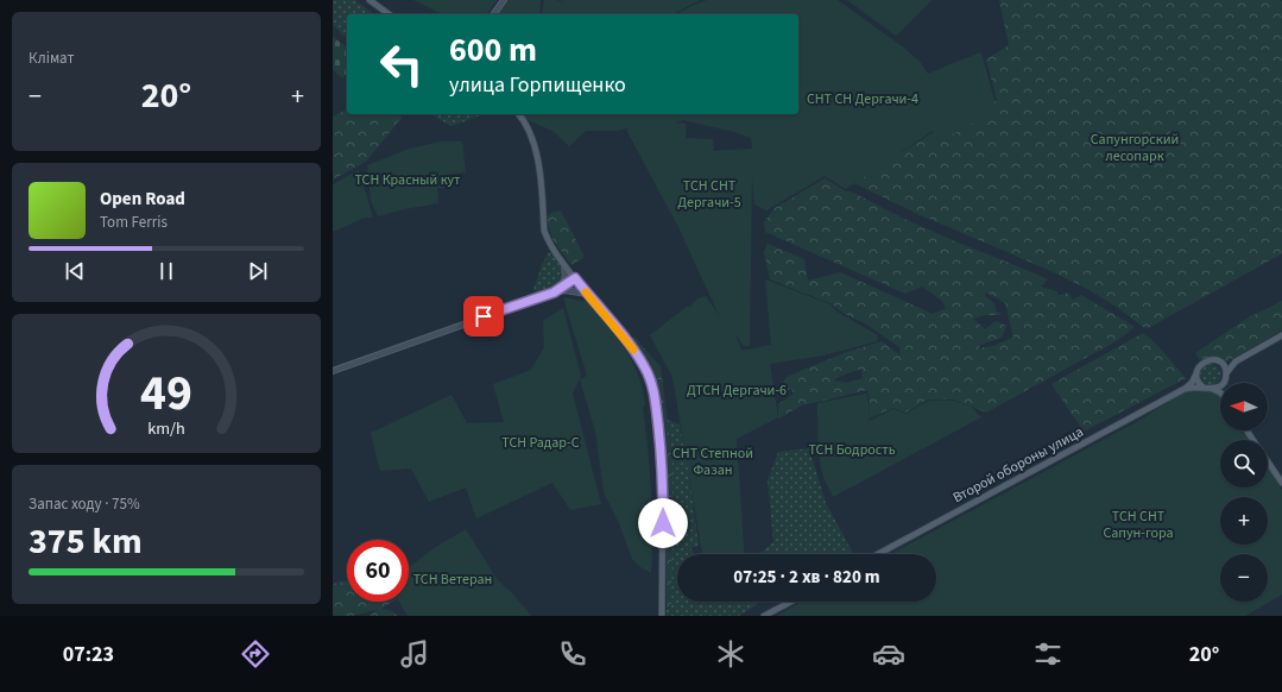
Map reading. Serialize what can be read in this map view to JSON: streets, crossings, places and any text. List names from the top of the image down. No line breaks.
{"streets":{"main road":["Второй обороны улица"]},"parks":["СНТ СН Дергачи-4","Сапунгорский лесопарк","ТСН Красный кут","ТСН СНТ Дергачи-5","ДТСН Дергачи-6","ТСН Радар-С","ТСН Бодрость","СНТ Степной Фазан","ТСН СНТ Сапун-гора","ТСН Ветеран"],"north":"left","page":{"tile":["Клімат",["Запас ходу · 75%","375 km"]],"turn":["600 m","улица Горпищенко"],"heat":["−","20°","+"],"song":["Open Road","Tom Ferris"],"map_buttons":["+","−"],"limit":"60","trip":"07:25 · 2 хв · 820 m","tabs":["07:23","20°"],"gauge":["49","km/h"]}}
